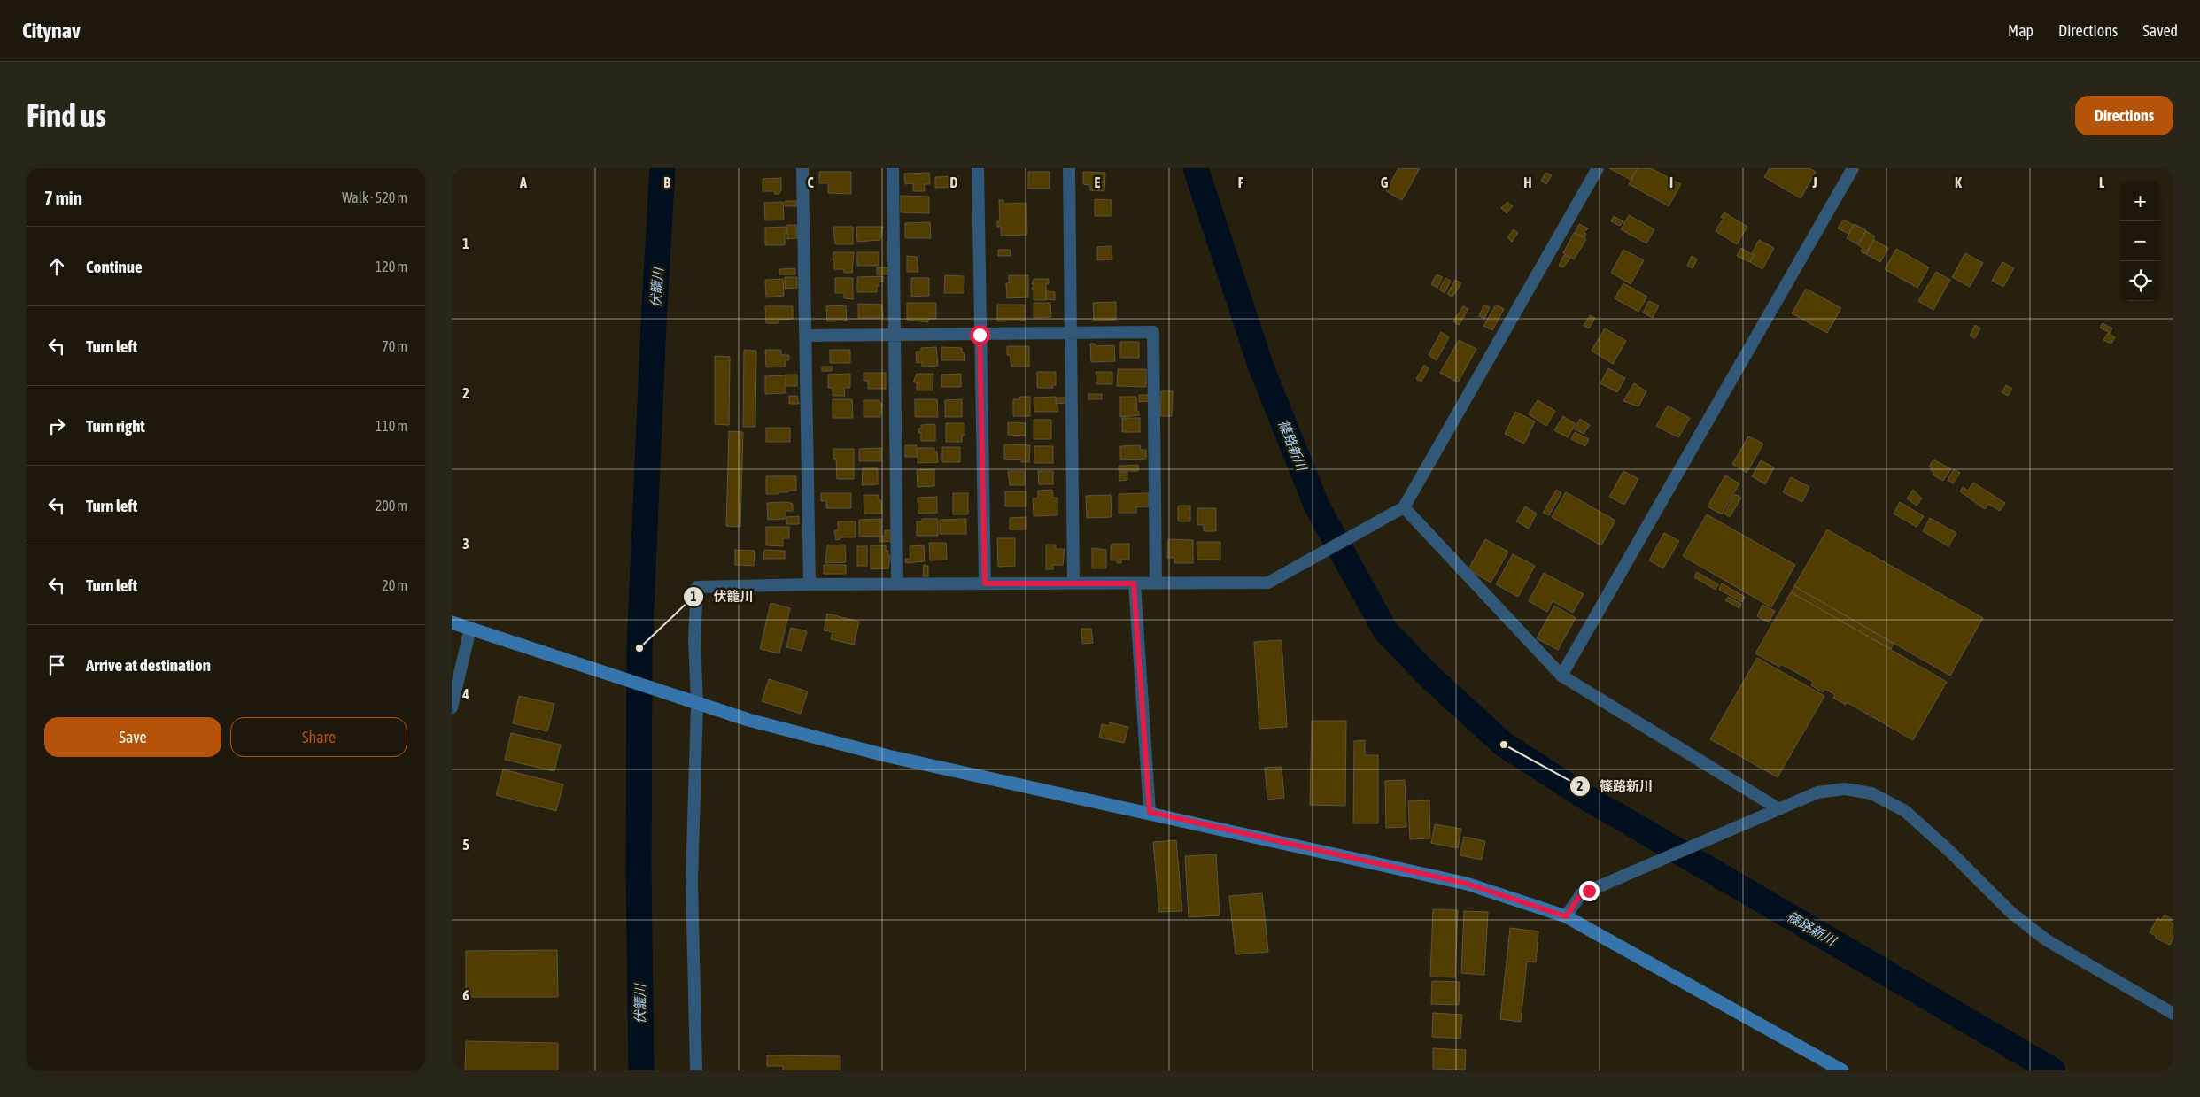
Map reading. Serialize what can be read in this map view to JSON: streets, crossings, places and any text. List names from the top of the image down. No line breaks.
{"water":["伏籠川","篠路新川"],"places":["伏籠川","篠路新川"],"page":{"header":"Citynav","nav":["Map","Directions","Saved"],"buttons":["Directions",["Save","Share"]],"title":"Find us","heading":["7 min","Walk · 520 m"],"map_buttons":["+","−"],"list":[["Continue","120 m"],["Turn left","70 m"],["Turn right","110 m"],["Turn left","200 m"],["Turn left","20 m"],"Arrive at destination"]},"grid":{"columns":["A","B","C","D","E","F","G","H","I","J","K","L"],"rows":["1","2","3","4","5","6"]}}
